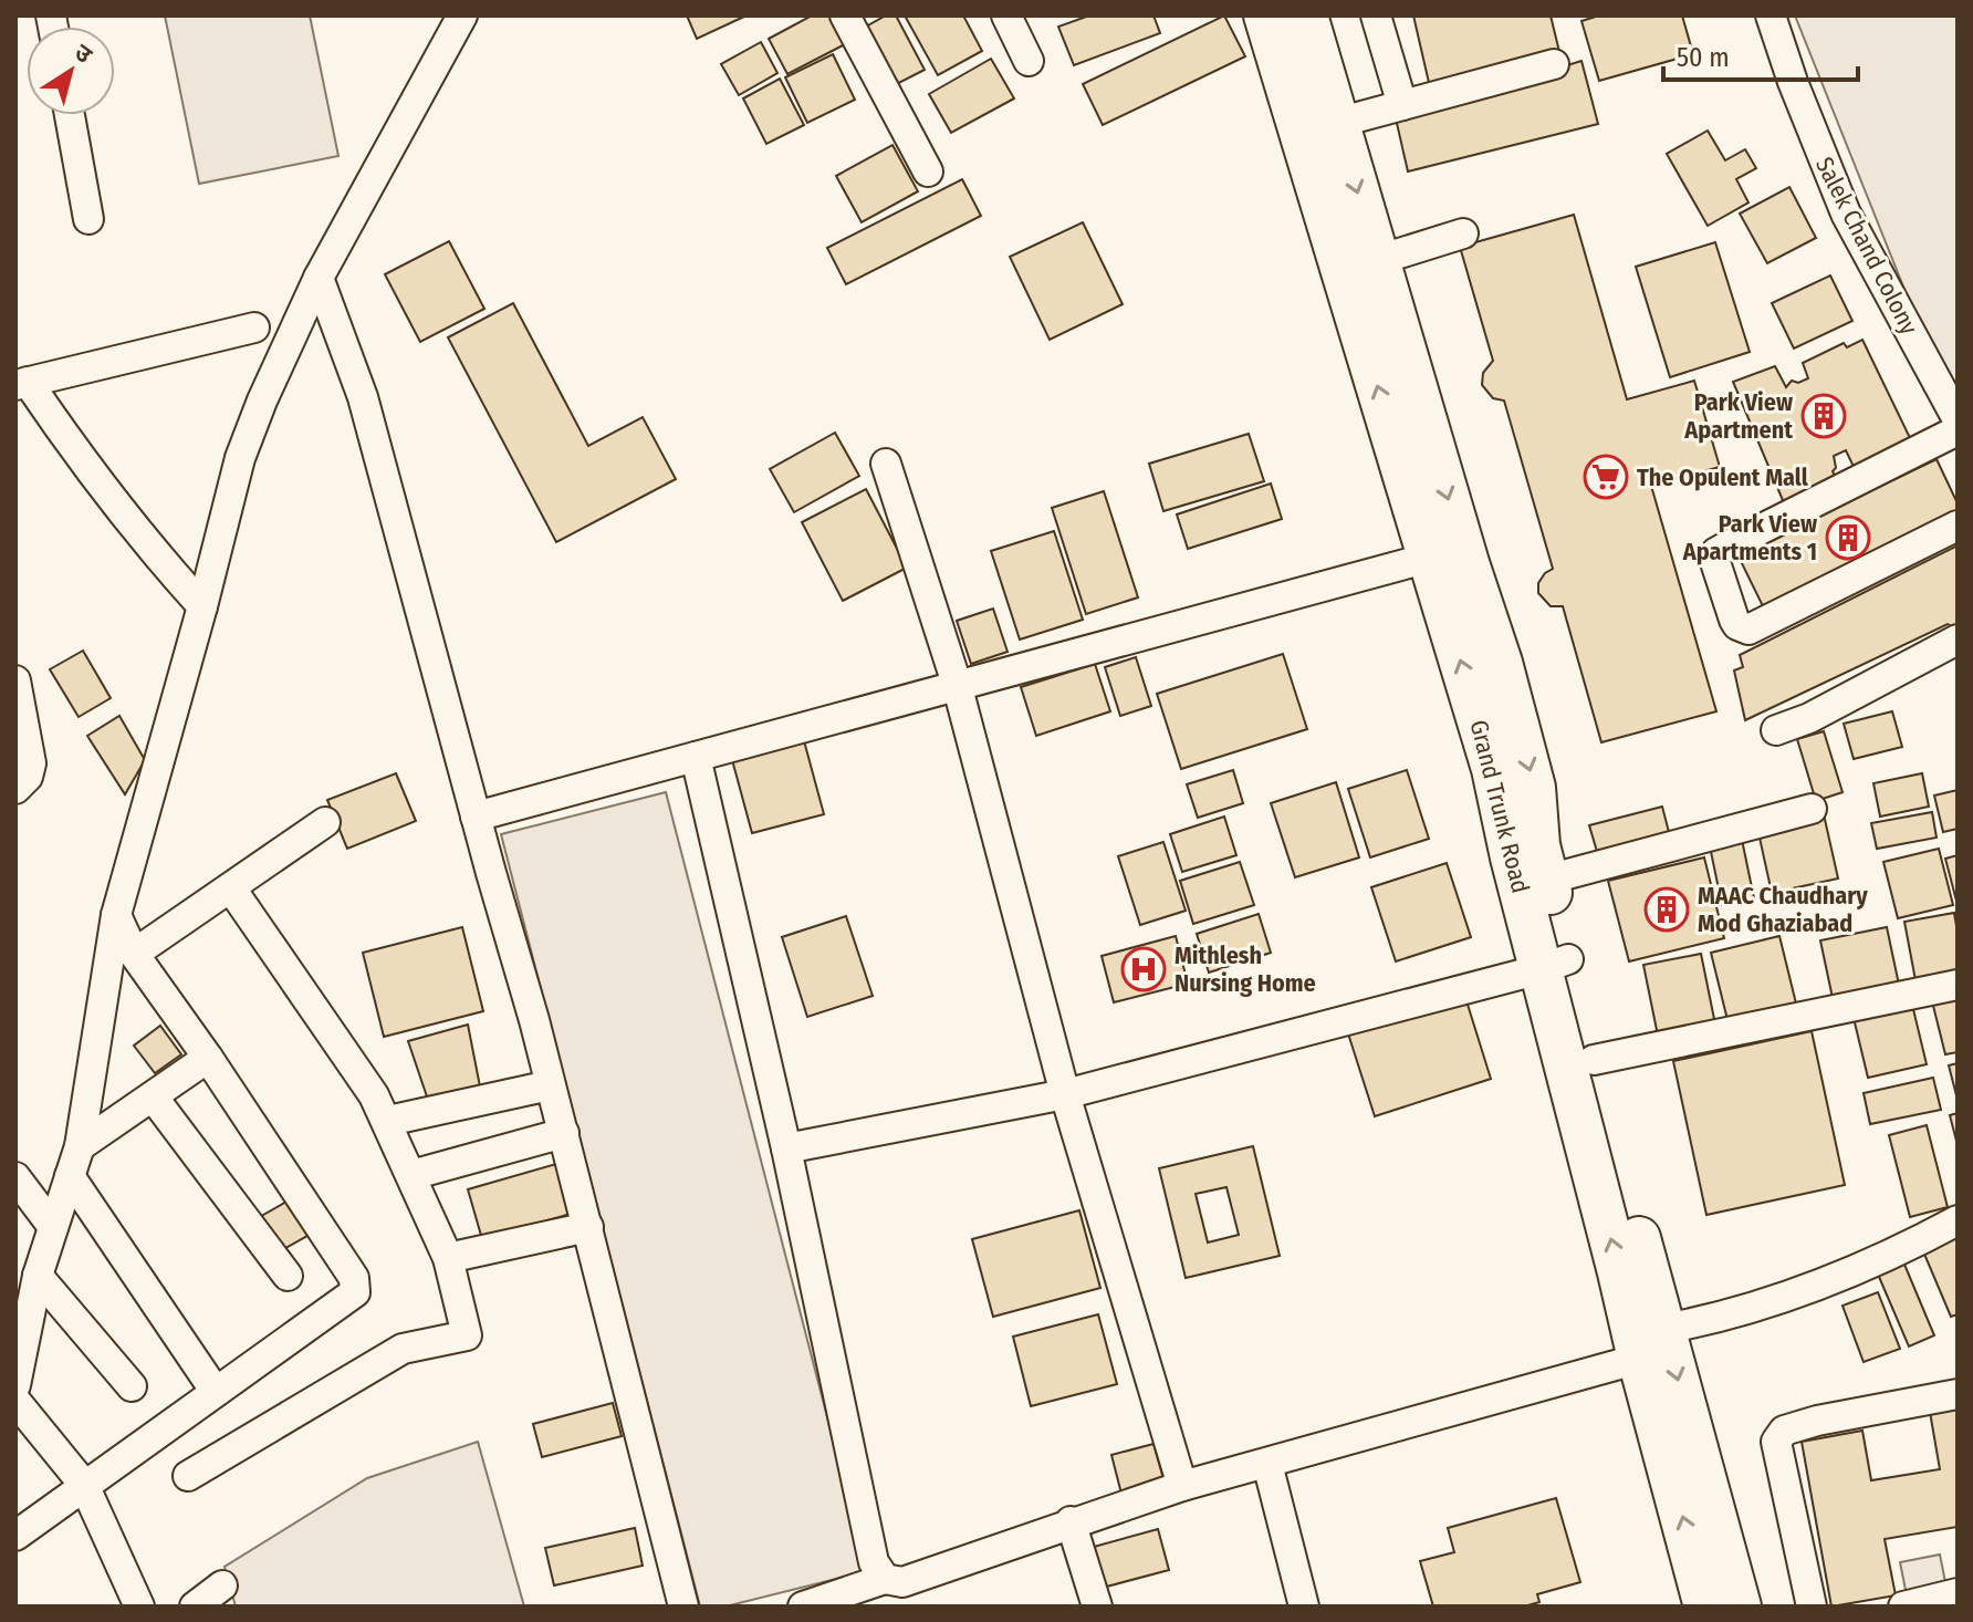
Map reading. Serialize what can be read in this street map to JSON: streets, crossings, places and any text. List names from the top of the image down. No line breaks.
{"streets":{"highway":["Grand Trunk Road"],"street":["Salek Chand Colony"]},"places":{"building":["Park View Apartment","Park View Apartments 1","MAAC Chaudhary Mod Ghaziabad"],"supermarket":["The Opulent Mall"],"hospital":["Mithlesh Nursing Home"]},"scale_bar":"50 m","north":"top right"}
